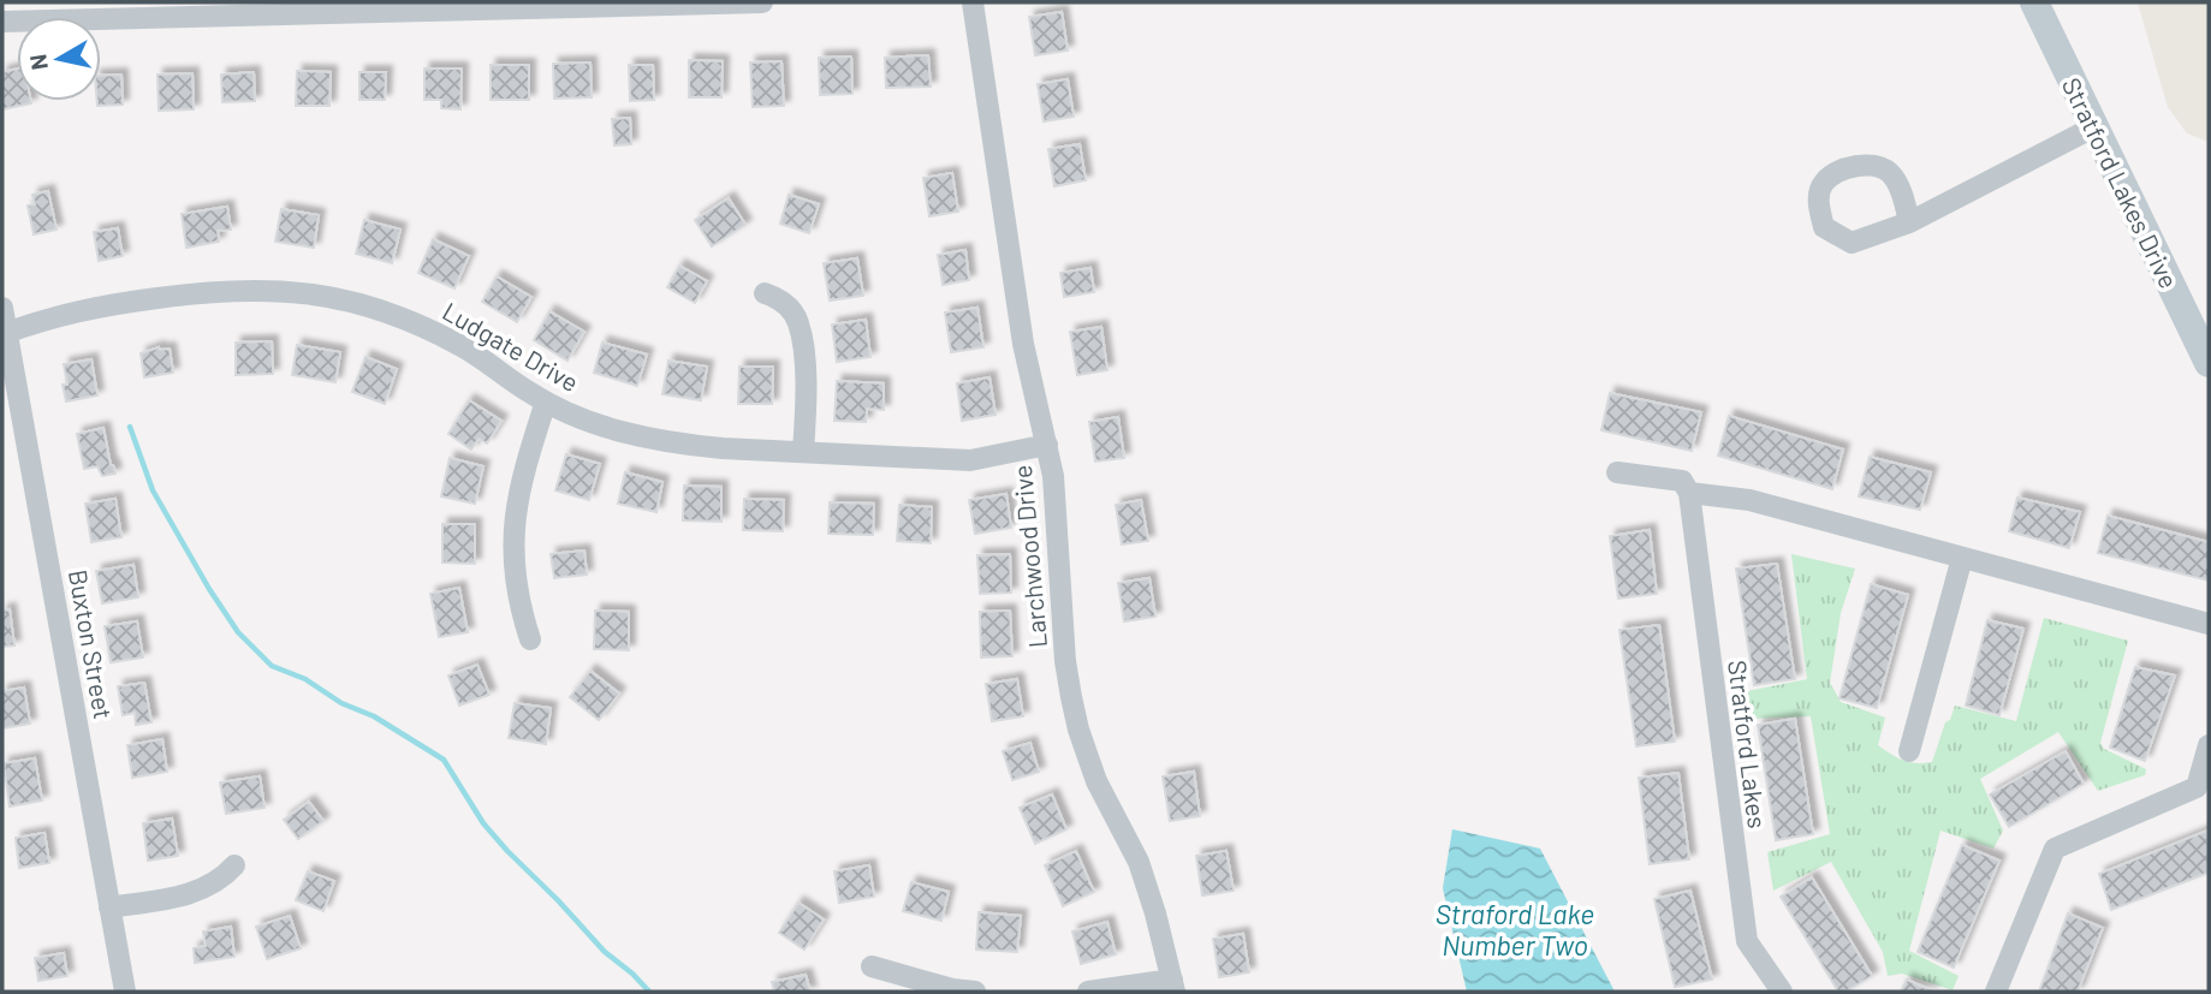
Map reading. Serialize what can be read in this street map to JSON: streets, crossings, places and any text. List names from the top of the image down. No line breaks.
{"streets":{"street":["Stratford Lakes Drive","Ludgate Drive","Larchwood Drive","Buxton Street","Stratford Lakes"]},"crossings":[["Ludgate Drive","Larchwood Drive"],["Ludgate Drive","Buxton Street"]],"water":["Straford Lake Number Two"],"north":"left"}
